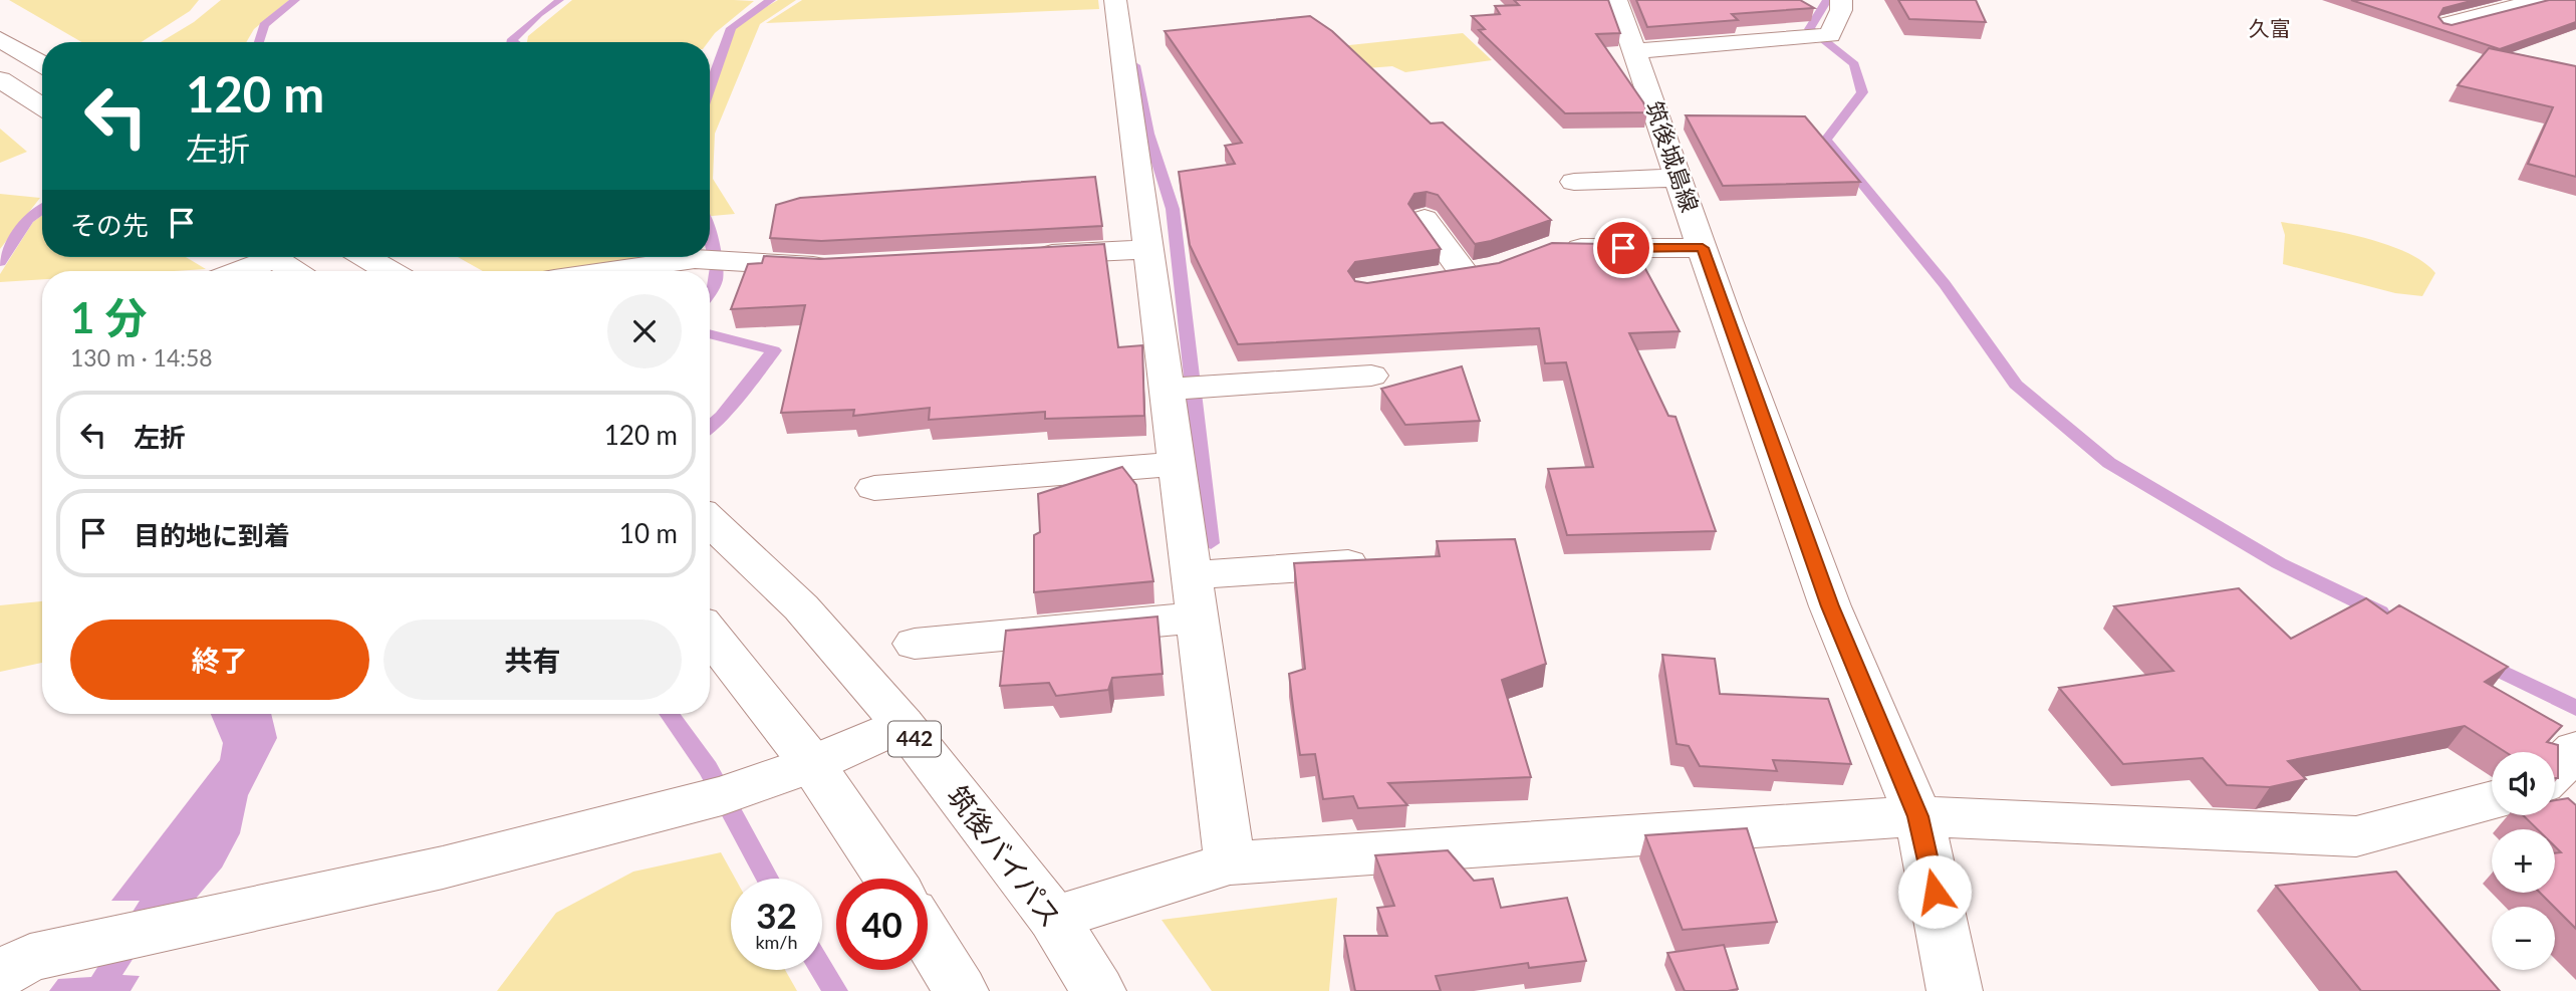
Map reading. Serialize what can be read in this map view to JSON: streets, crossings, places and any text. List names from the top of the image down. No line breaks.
{"streets":{"main road":["筑後城島線","442","筑後バイパス"]},"districts":["久富"],"page":{"turn":["120 m","左折"],"then":"その先","heading":["1 分","130 m · 14:58"],"list":[{"name":"左折","value":"120 m"},{"name":"目的地に到着","value":"10 m"}],"buttons":["終了","共有"],"map_buttons":["+","−"],"speed":"32 km/h","limit":"40"}}
